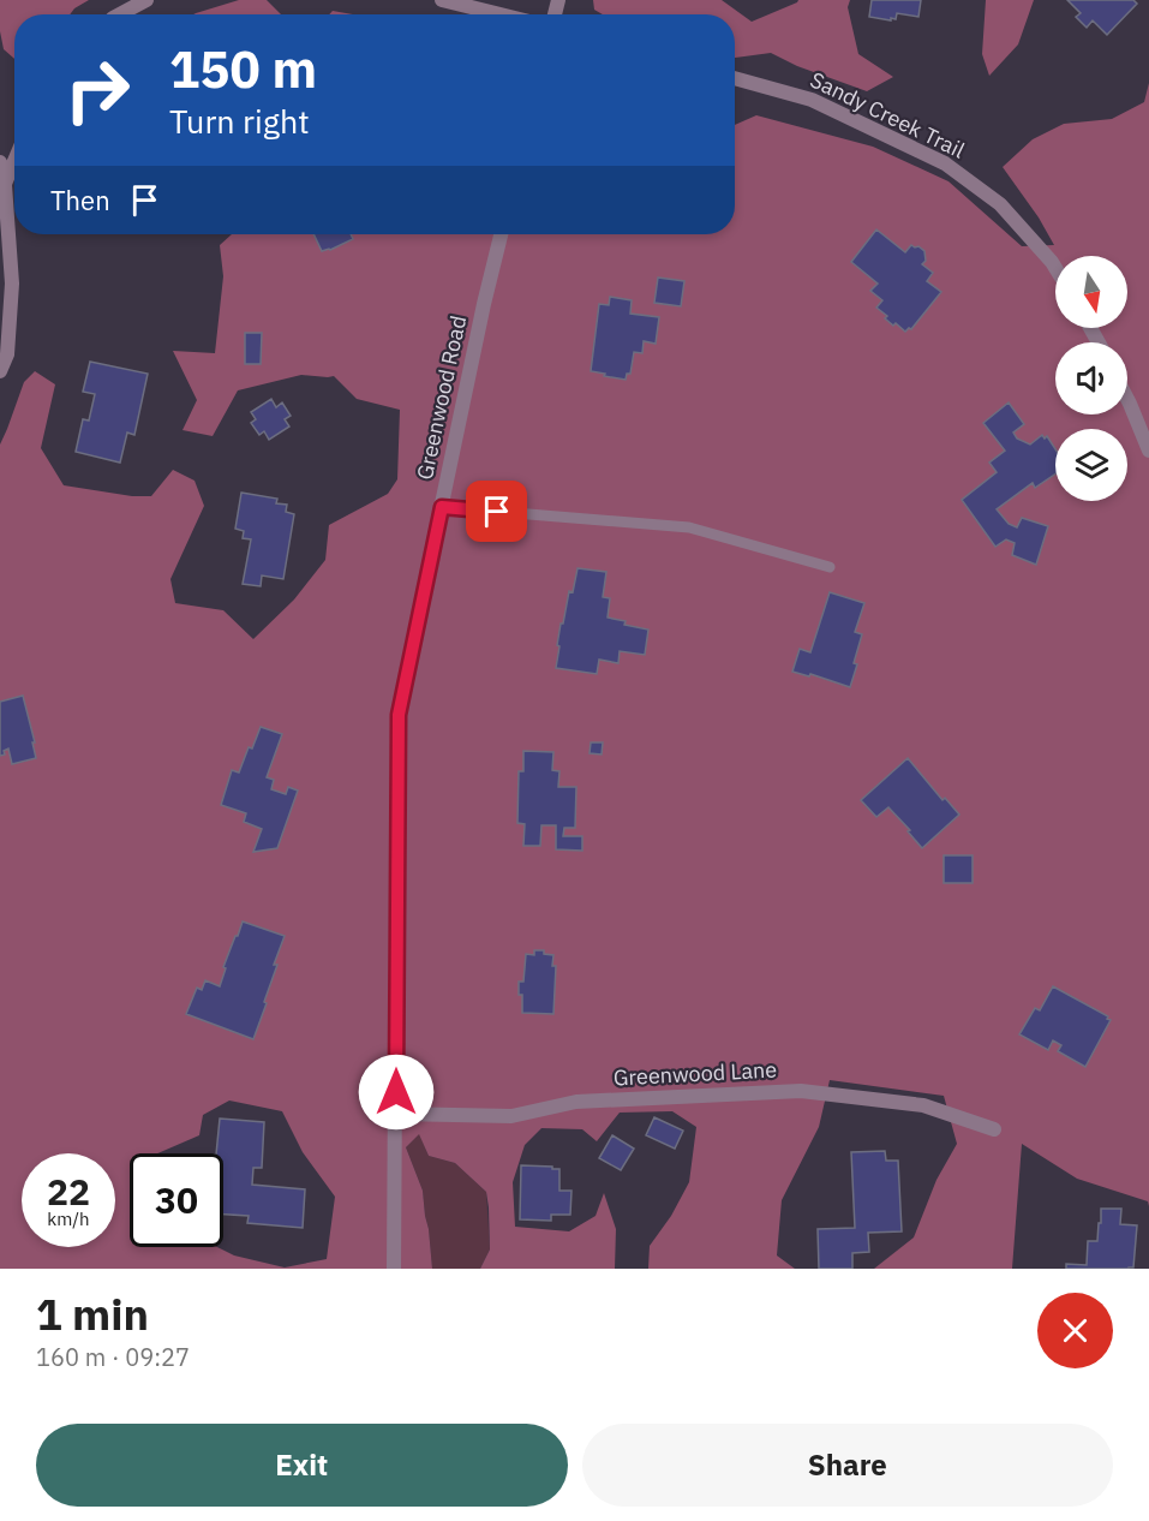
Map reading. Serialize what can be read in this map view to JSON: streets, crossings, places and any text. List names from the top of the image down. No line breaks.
{"streets":{"street":["Sandy Creek Trail","Greenwood Road","Greenwood Lane"]},"crossings":[["Greenwood Road","Greenwood Lane"]],"north":"bottom","page":{"turn":["150 m","Turn right"],"then":"Then","speed":"22 km/h","limit":"30","heading":["1 min","160 m · 09:27"],"buttons":["Exit","Share"]}}
